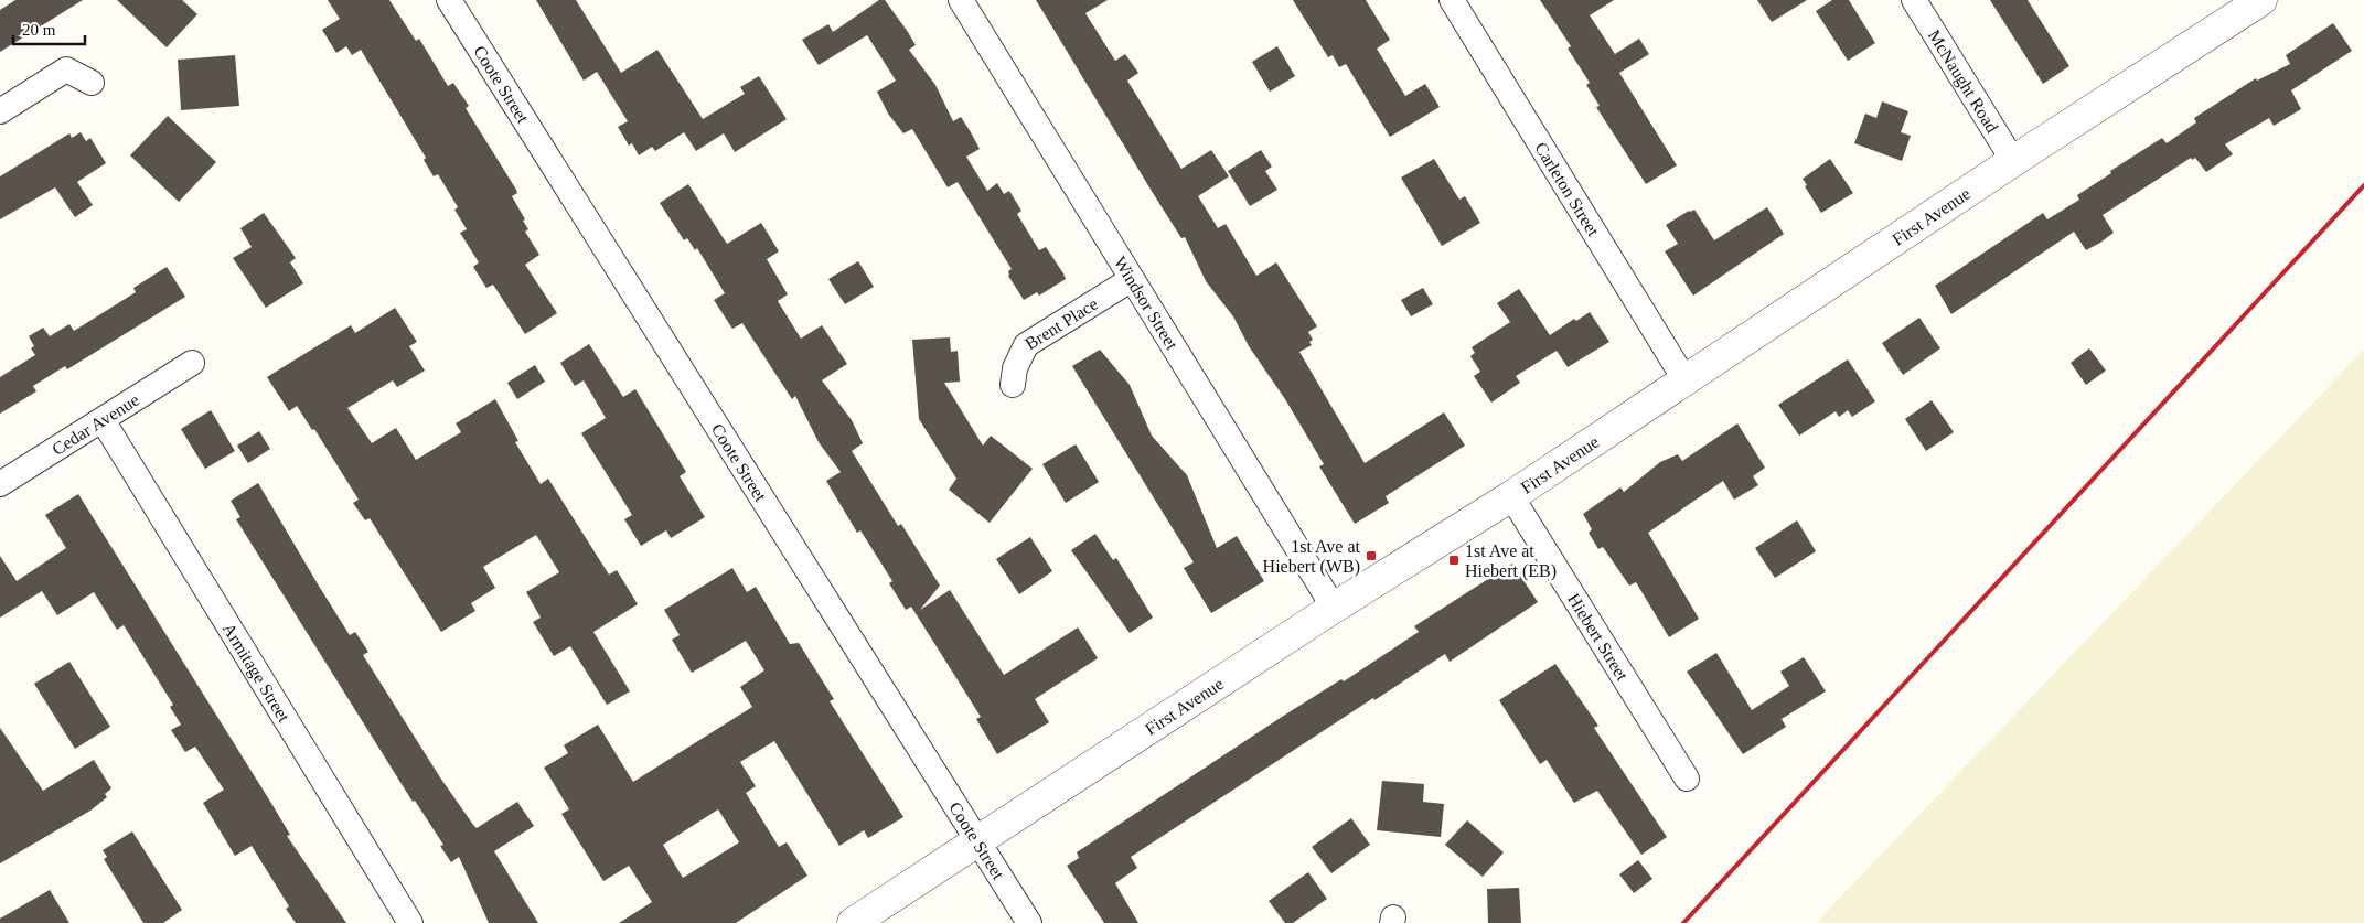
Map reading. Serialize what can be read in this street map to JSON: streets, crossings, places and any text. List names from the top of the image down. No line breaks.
{"streets":{"street":["McNaught Road","Coote Street","Carleton Street","First Avenue","Windsor Street","Brent Place","Cedar Avenue","Hiebert Street","Armitage Street"]},"crossings":[["McNaught Road","First Avenue"],["Coote Street","First Avenue"],["Carleton Street","First Avenue"],["First Avenue","Windsor Street"],["First Avenue","Hiebert Street"],["Windsor Street","Brent Place"],["Cedar Avenue","Armitage Street"]],"places":{"transit":["1st Ave at Hiebert (WB)","1st Ave at Hiebert (EB)"]},"scale_bar":"20 m"}
